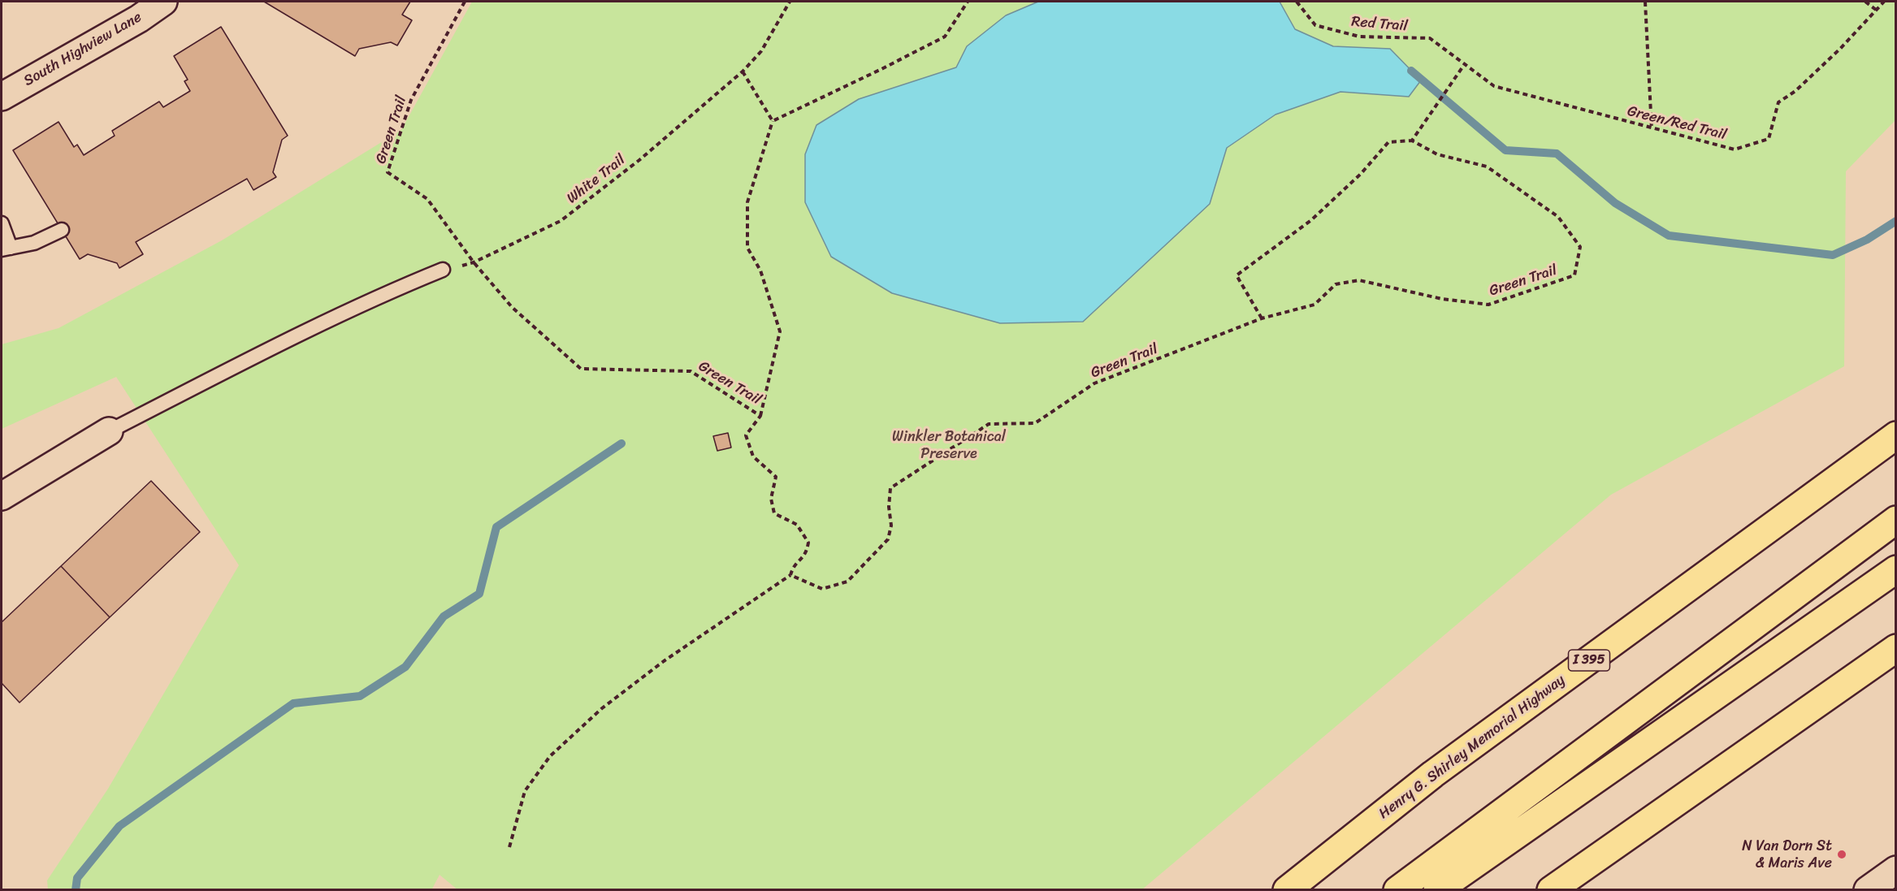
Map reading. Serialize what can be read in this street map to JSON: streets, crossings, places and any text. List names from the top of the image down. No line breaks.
{"streets":{"highway":["I 395","Henry G. Shirley Memorial Highway"],"street":["South Highview Lane"],"path":["Red Trail","Green/Red Trail","Green Trail","White Trail"]},"crossings":[["Red Trail","Green/Red Trail"],["Green Trail","White Trail"]],"parks":["Winkler Botanical Preserve"],"places":["N Van Dorn St & Maris Ave"]}
